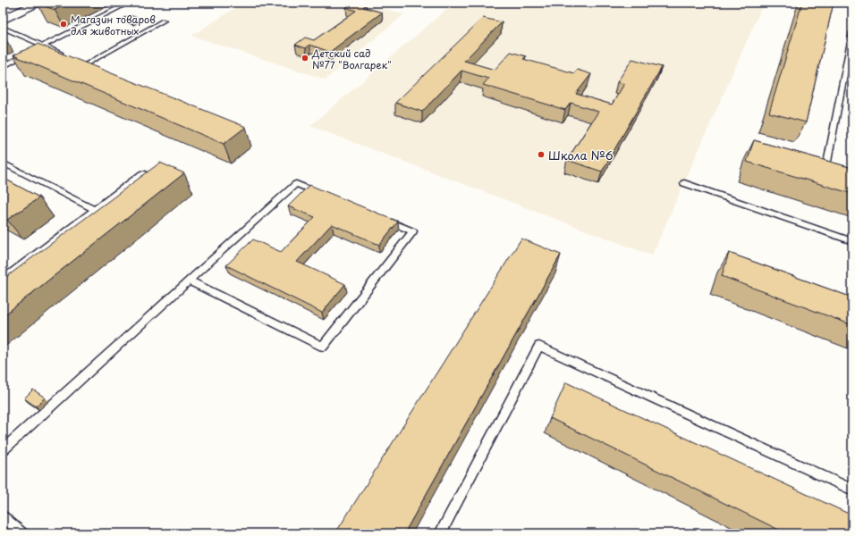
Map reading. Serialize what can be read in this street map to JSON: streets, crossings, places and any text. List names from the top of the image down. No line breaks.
{"places":["Магазин товаров для животных","Детский сад №77 \"Волгарек\"","Школа №6"]}
